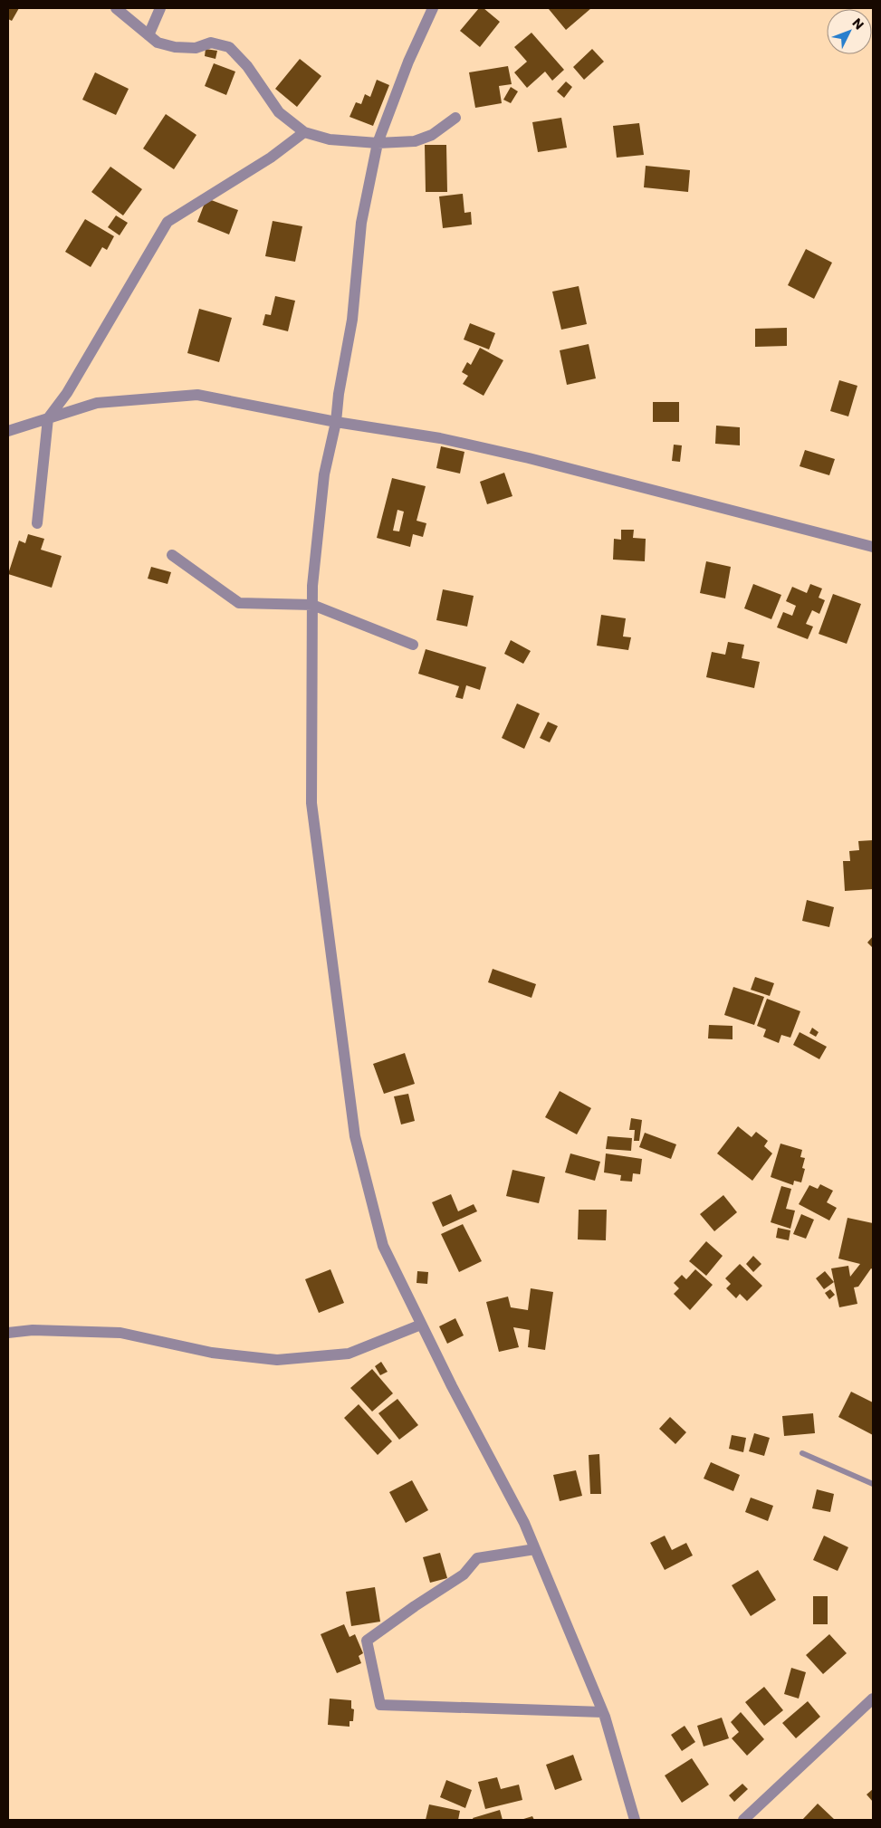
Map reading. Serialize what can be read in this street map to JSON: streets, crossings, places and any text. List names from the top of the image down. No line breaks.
{"north":"top right"}
